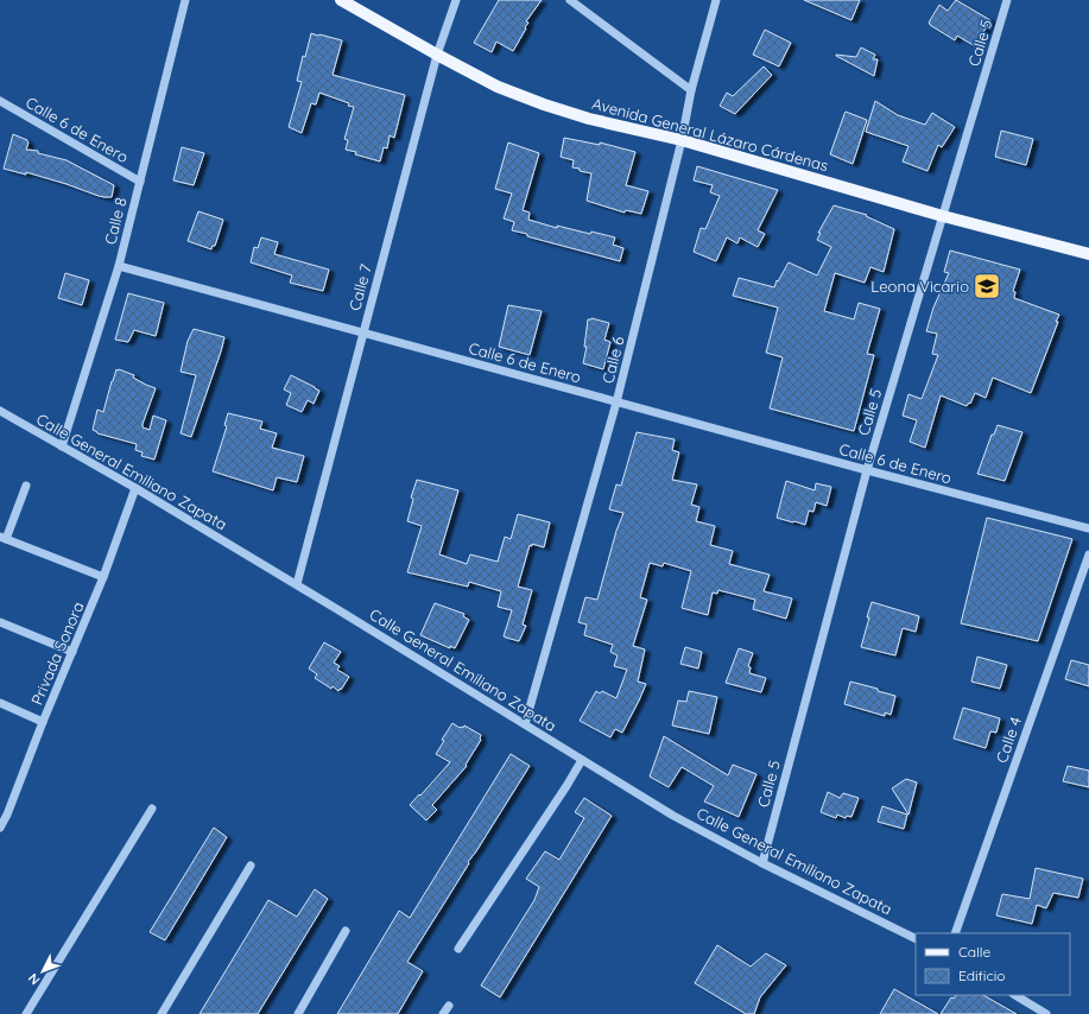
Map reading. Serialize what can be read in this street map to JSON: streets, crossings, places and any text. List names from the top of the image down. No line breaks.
{"streets":{"main road":["Avenida General Lázaro Cárdenas"],"street":["Calle 5","Calle 6 de Enero","Calle 8","Calle 7","Calle 6","Calle General Emiliano Zapata","Privada Sonora","Calle 4"]},"crossings":[["Calle 5","Calle 6 de Enero"],["Calle 5","Avenida General Lázaro Cárdenas"],["Calle 5","Calle General Emiliano Zapata"],["Calle 6 de Enero","Calle 8"],["Calle 6 de Enero","Calle 7"],["Calle 6 de Enero","Calle 6"],["Avenida General Lázaro Cárdenas","Calle 7"],["Avenida General Lázaro Cárdenas","Calle 6"],["Calle 8","Calle General Emiliano Zapata"],["Calle 7","Calle General Emiliano Zapata"],["Calle 6","Calle General Emiliano Zapata"],["Calle General Emiliano Zapata","Privada Sonora"]],"places":{"school or university":["Leona Vicario"]},"legend":["Calle","Edificio"],"north":"bottom left"}
